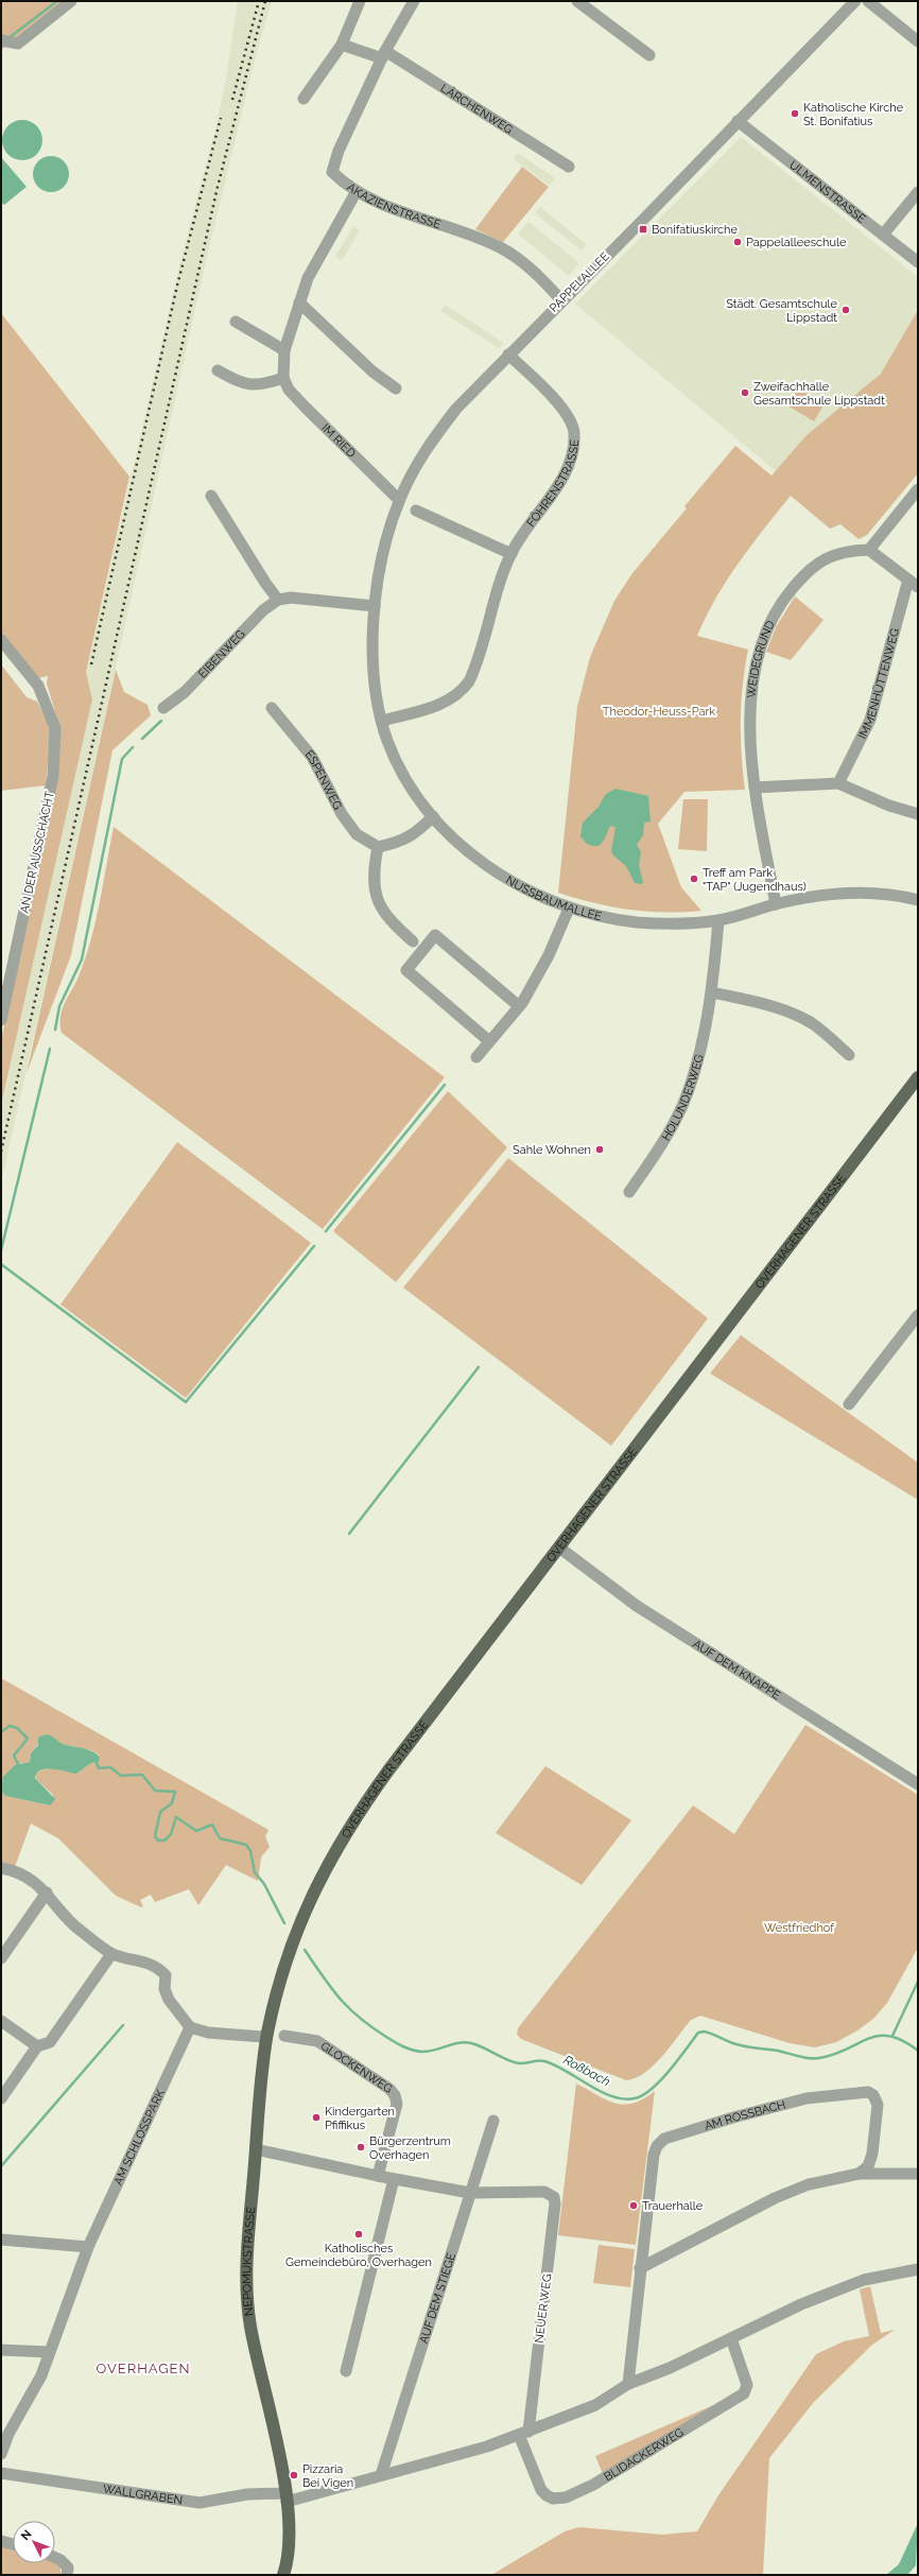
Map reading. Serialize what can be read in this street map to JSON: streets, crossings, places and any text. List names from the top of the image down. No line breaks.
{"streets":{"main road":["OVERHAGENER STRASSE","NEPOMUKSTRASSE"],"street":["LÄRCHENWEG","ULMENSTRASSE","AKAZIENSTRASSE","PAPPELALLEE","IM RIED","FÖHRENSTRASSE","EIBENWEG","WEIDEGRUND","IMMENHÜTTENWEG","ESPENWEG","AN DER AUSSCHACHT","NUSSBAUMALLEE","HOLUNDERWEG","AUF DEM KNAPPE","GLOCKENWEG","AM ROSSBACH","AM SCHLOSSPARK","AUF DEM STIEGE","NEUER WEG","BLIDACKERWEG","WALLGRABEN"]},"crossings":[["LÄRCHENWEG","AKAZIENSTRASSE"],["ULMENSTRASSE","PAPPELALLEE"],["AKAZIENSTRASSE","PAPPELALLEE"],["PAPPELALLEE","IM RIED"],["PAPPELALLEE","FÖHRENSTRASSE"],["PAPPELALLEE","NUSSBAUMALLEE"],["FÖHRENSTRASSE","NUSSBAUMALLEE"],["WEIDEGRUND","NUSSBAUMALLEE"],["NUSSBAUMALLEE","HOLUNDERWEG"],["OVERHAGENER STRASSE","AUF DEM KNAPPE"],["OVERHAGENER STRASSE","NEPOMUKSTRASSE"],["NEPOMUKSTRASSE","WALLGRABEN"],["AUF DEM STIEGE","NEUER WEG"],["NEUER WEG","BLIDACKERWEG"]],"districts":["OVERHAGEN"],"water":["Roßbach"],"parks":["Theodor-Heuss-Park","Westfriedhof"],"places":{"other":["Katholische Kirche St. Bonifatius","Pappelalleeschule","Städt. Gesamtschule Lippstadt","Zweifachhalle Gesamtschule Lippstadt","Treff am Park \"TAP\" (Jugendhaus)","Sahle Wohnen","Kindergarten Pfiffikus","Bürgerzentrum Overhagen","Trauerhalle","Katholisches Gemeindebüro, Overhagen","Pizzaria Bei Vigen"],"transit":["Bonifatiuskirche"]},"north":"top left"}
